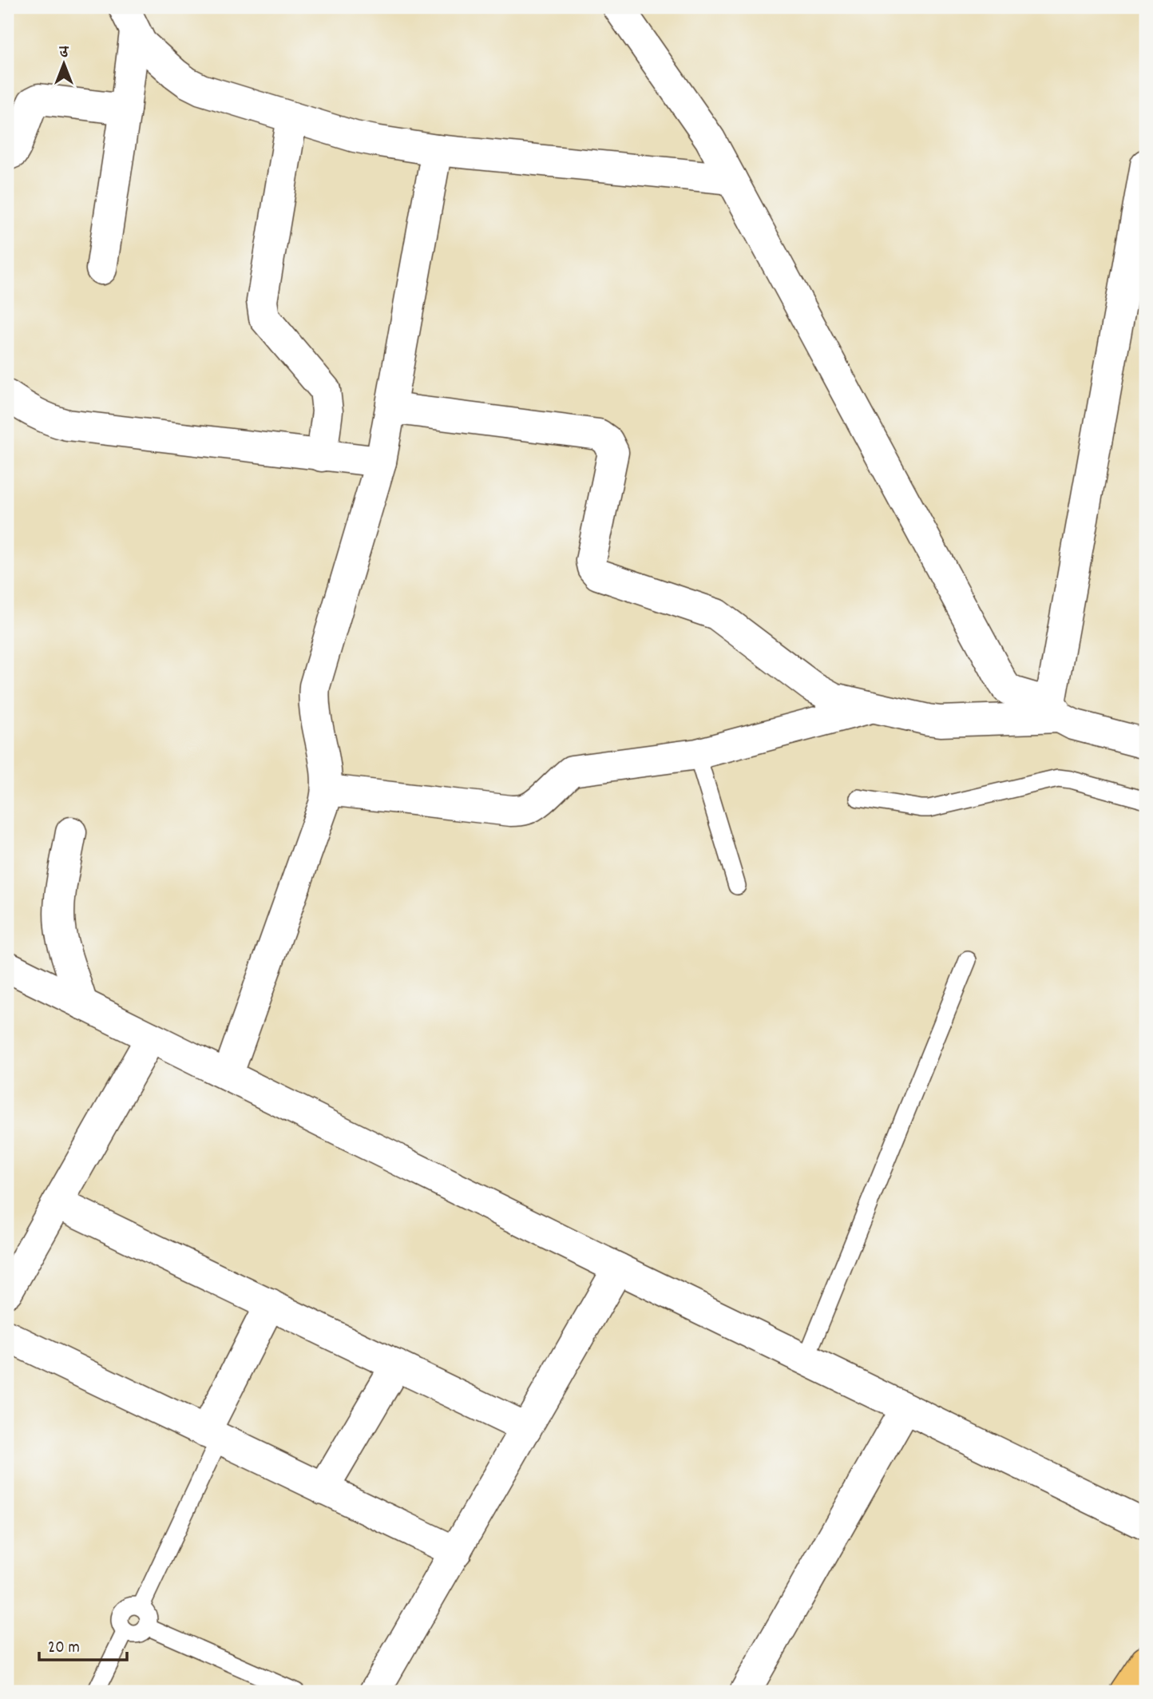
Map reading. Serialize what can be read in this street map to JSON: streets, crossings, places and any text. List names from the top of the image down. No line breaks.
{"scale_bar":"20 m","north":"top"}
